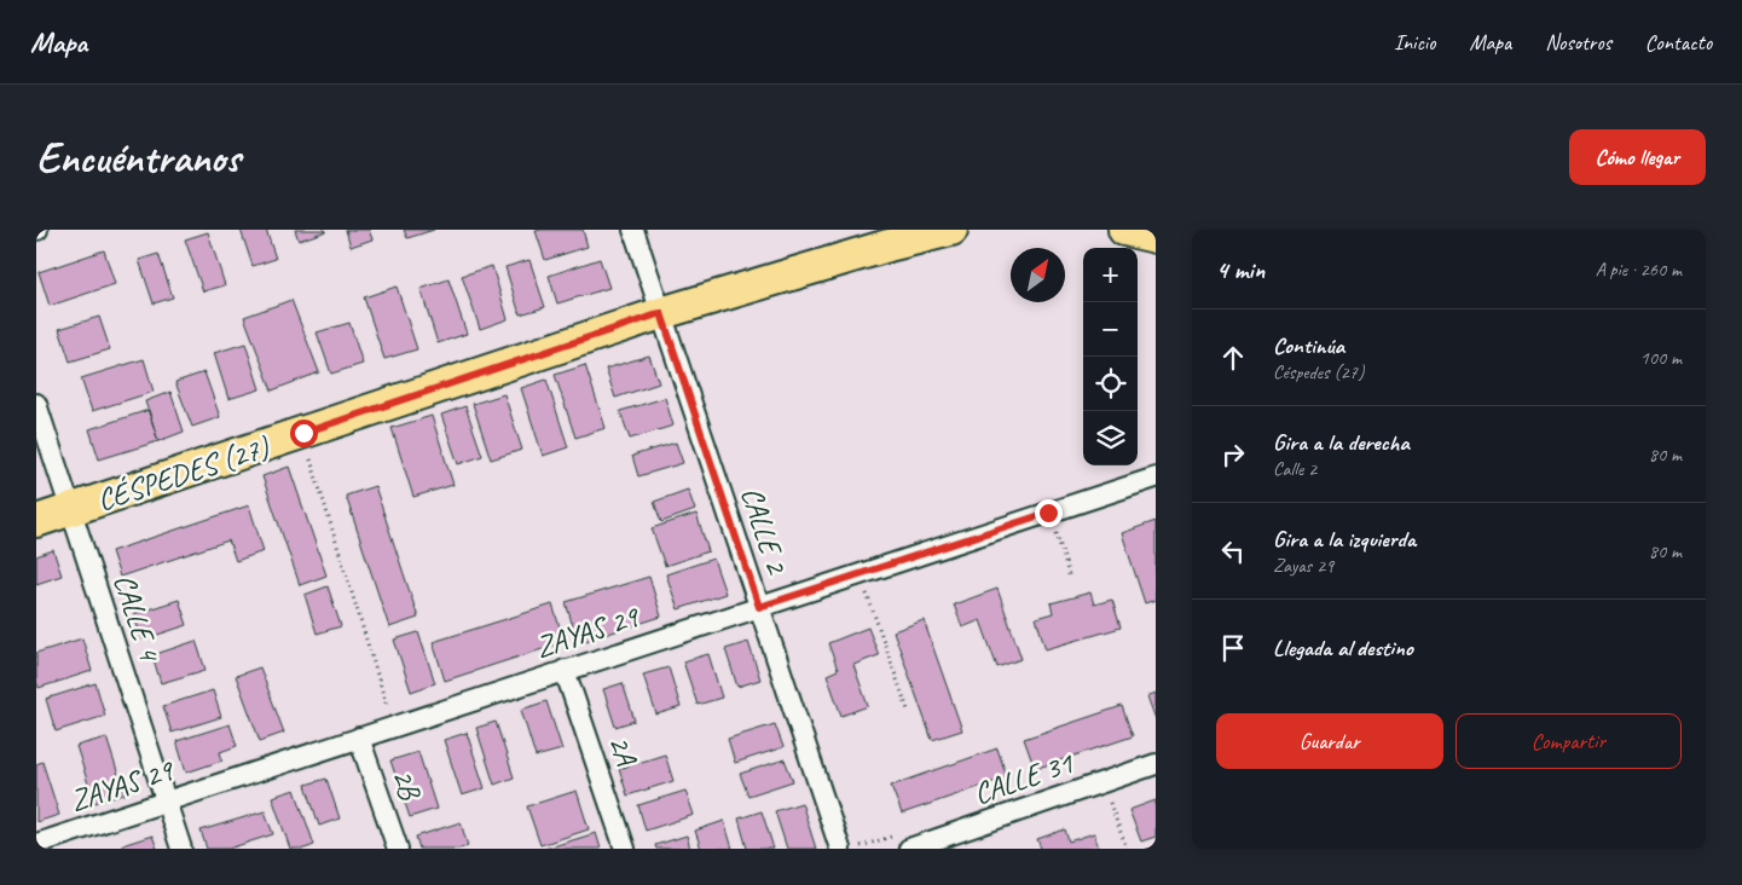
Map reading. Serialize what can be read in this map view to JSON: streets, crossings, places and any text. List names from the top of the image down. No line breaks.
{"streets":{"main road":["CÉSPEDES (27)"],"street":["CALLE 2","CALLE 4","ZAYAS 29","2A","CALLE 31","2B"]},"crossings":[["CÉSPEDES (27)","CALLE 2"],["CÉSPEDES (27)","CALLE 4"],["CALLE 2","ZAYAS 29"],["CALLE 4","ZAYAS 29"],["ZAYAS 29","2A"],["ZAYAS 29","2B"]],"north":"top right","page":{"header":"Mapa","nav":["Inicio","Mapa","Nosotros","Contacto"],"buttons":["Cómo llegar",["Guardar","Compartir"]],"title":"Encuéntranos","heading":["4 min","A pie · 260 m"],"map_buttons":["+","−"],"list":[["Continúa","Céspedes (27)","100 m"],["Gira a la derecha","Calle 2","80 m"],["Gira a la izquierda","Zayas 29","80 m"],"Llegada al destino"]}}
